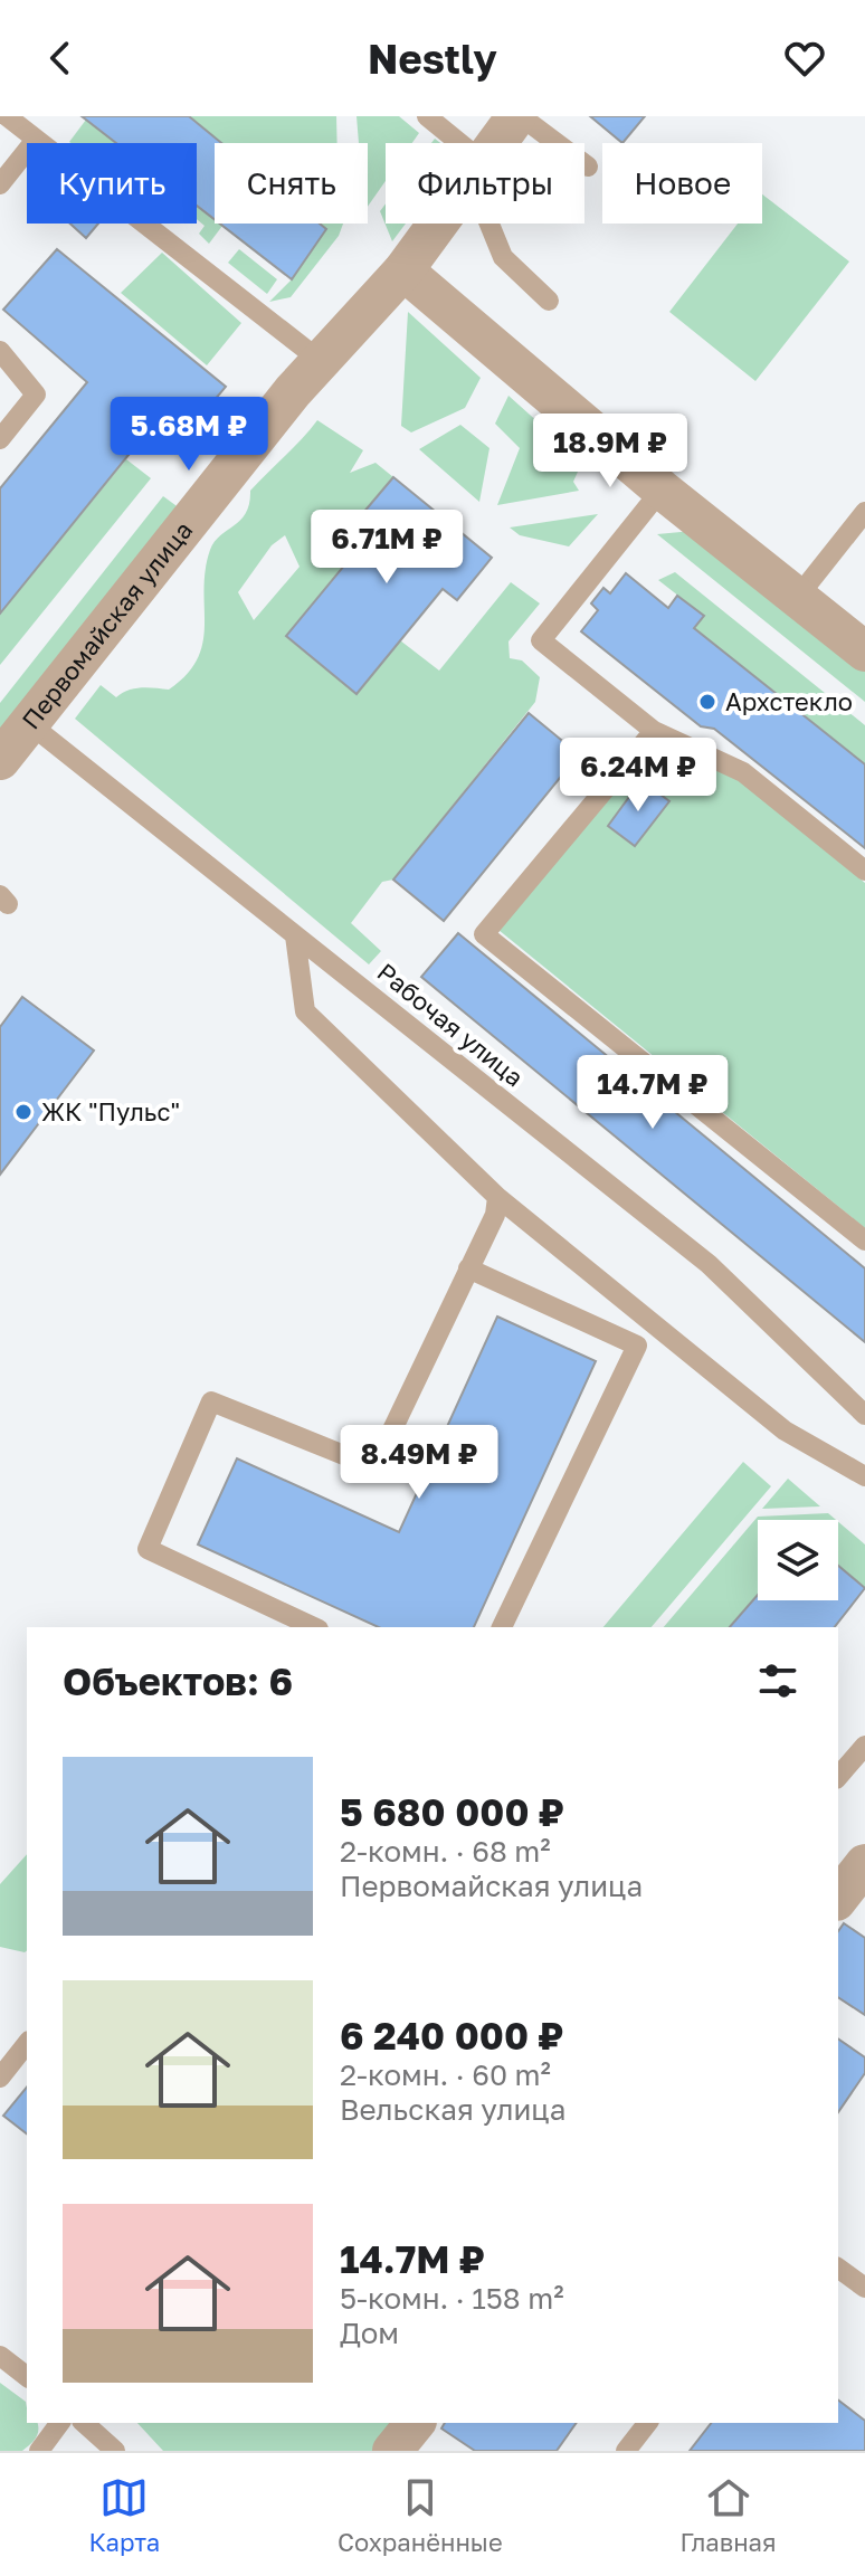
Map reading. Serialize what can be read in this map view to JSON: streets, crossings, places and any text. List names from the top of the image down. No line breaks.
{"streets":{"street":["Первомайская улица"],"lane":["Рабочая улица"]},"crossings":[["Первомайская улица","Рабочая улица"]],"places":["Архстекло","ЖК \"Пульс\""],"page":{"header":"Nestly","chip":["Купить","Снять","Фильтры","Новое"],"price":["5.68M ₽","18.9M ₽","6.71M ₽","6.24M ₽","14.7M ₽","8.49M ₽"],"heading":"Объектов: 6","list":[{"name":"5 680 000 ₽","note":"2-комн. · 68 m² · Первомайская улица"},{"name":"6 240 000 ₽","note":"2-комн. · 60 m² · Вельская улица"},{"name":"14.7M ₽","note":"5-комн. · 158 m² · Дом"}],"tabs":["Карта","Сохранённые","Главная"]}}
